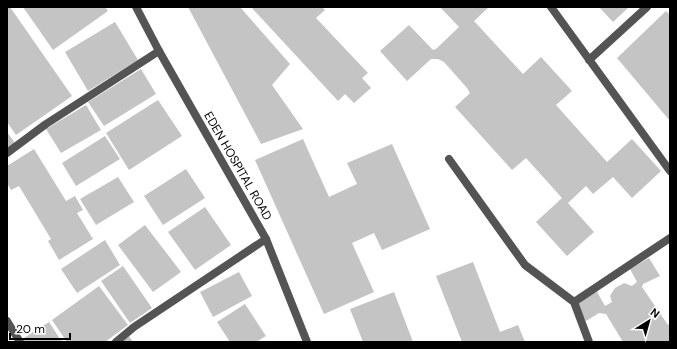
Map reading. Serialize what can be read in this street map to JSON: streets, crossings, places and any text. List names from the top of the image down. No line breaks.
{"streets":{"street":["EDEN HOSPITAL ROAD"]},"scale_bar":"20 m","north":"top right"}
